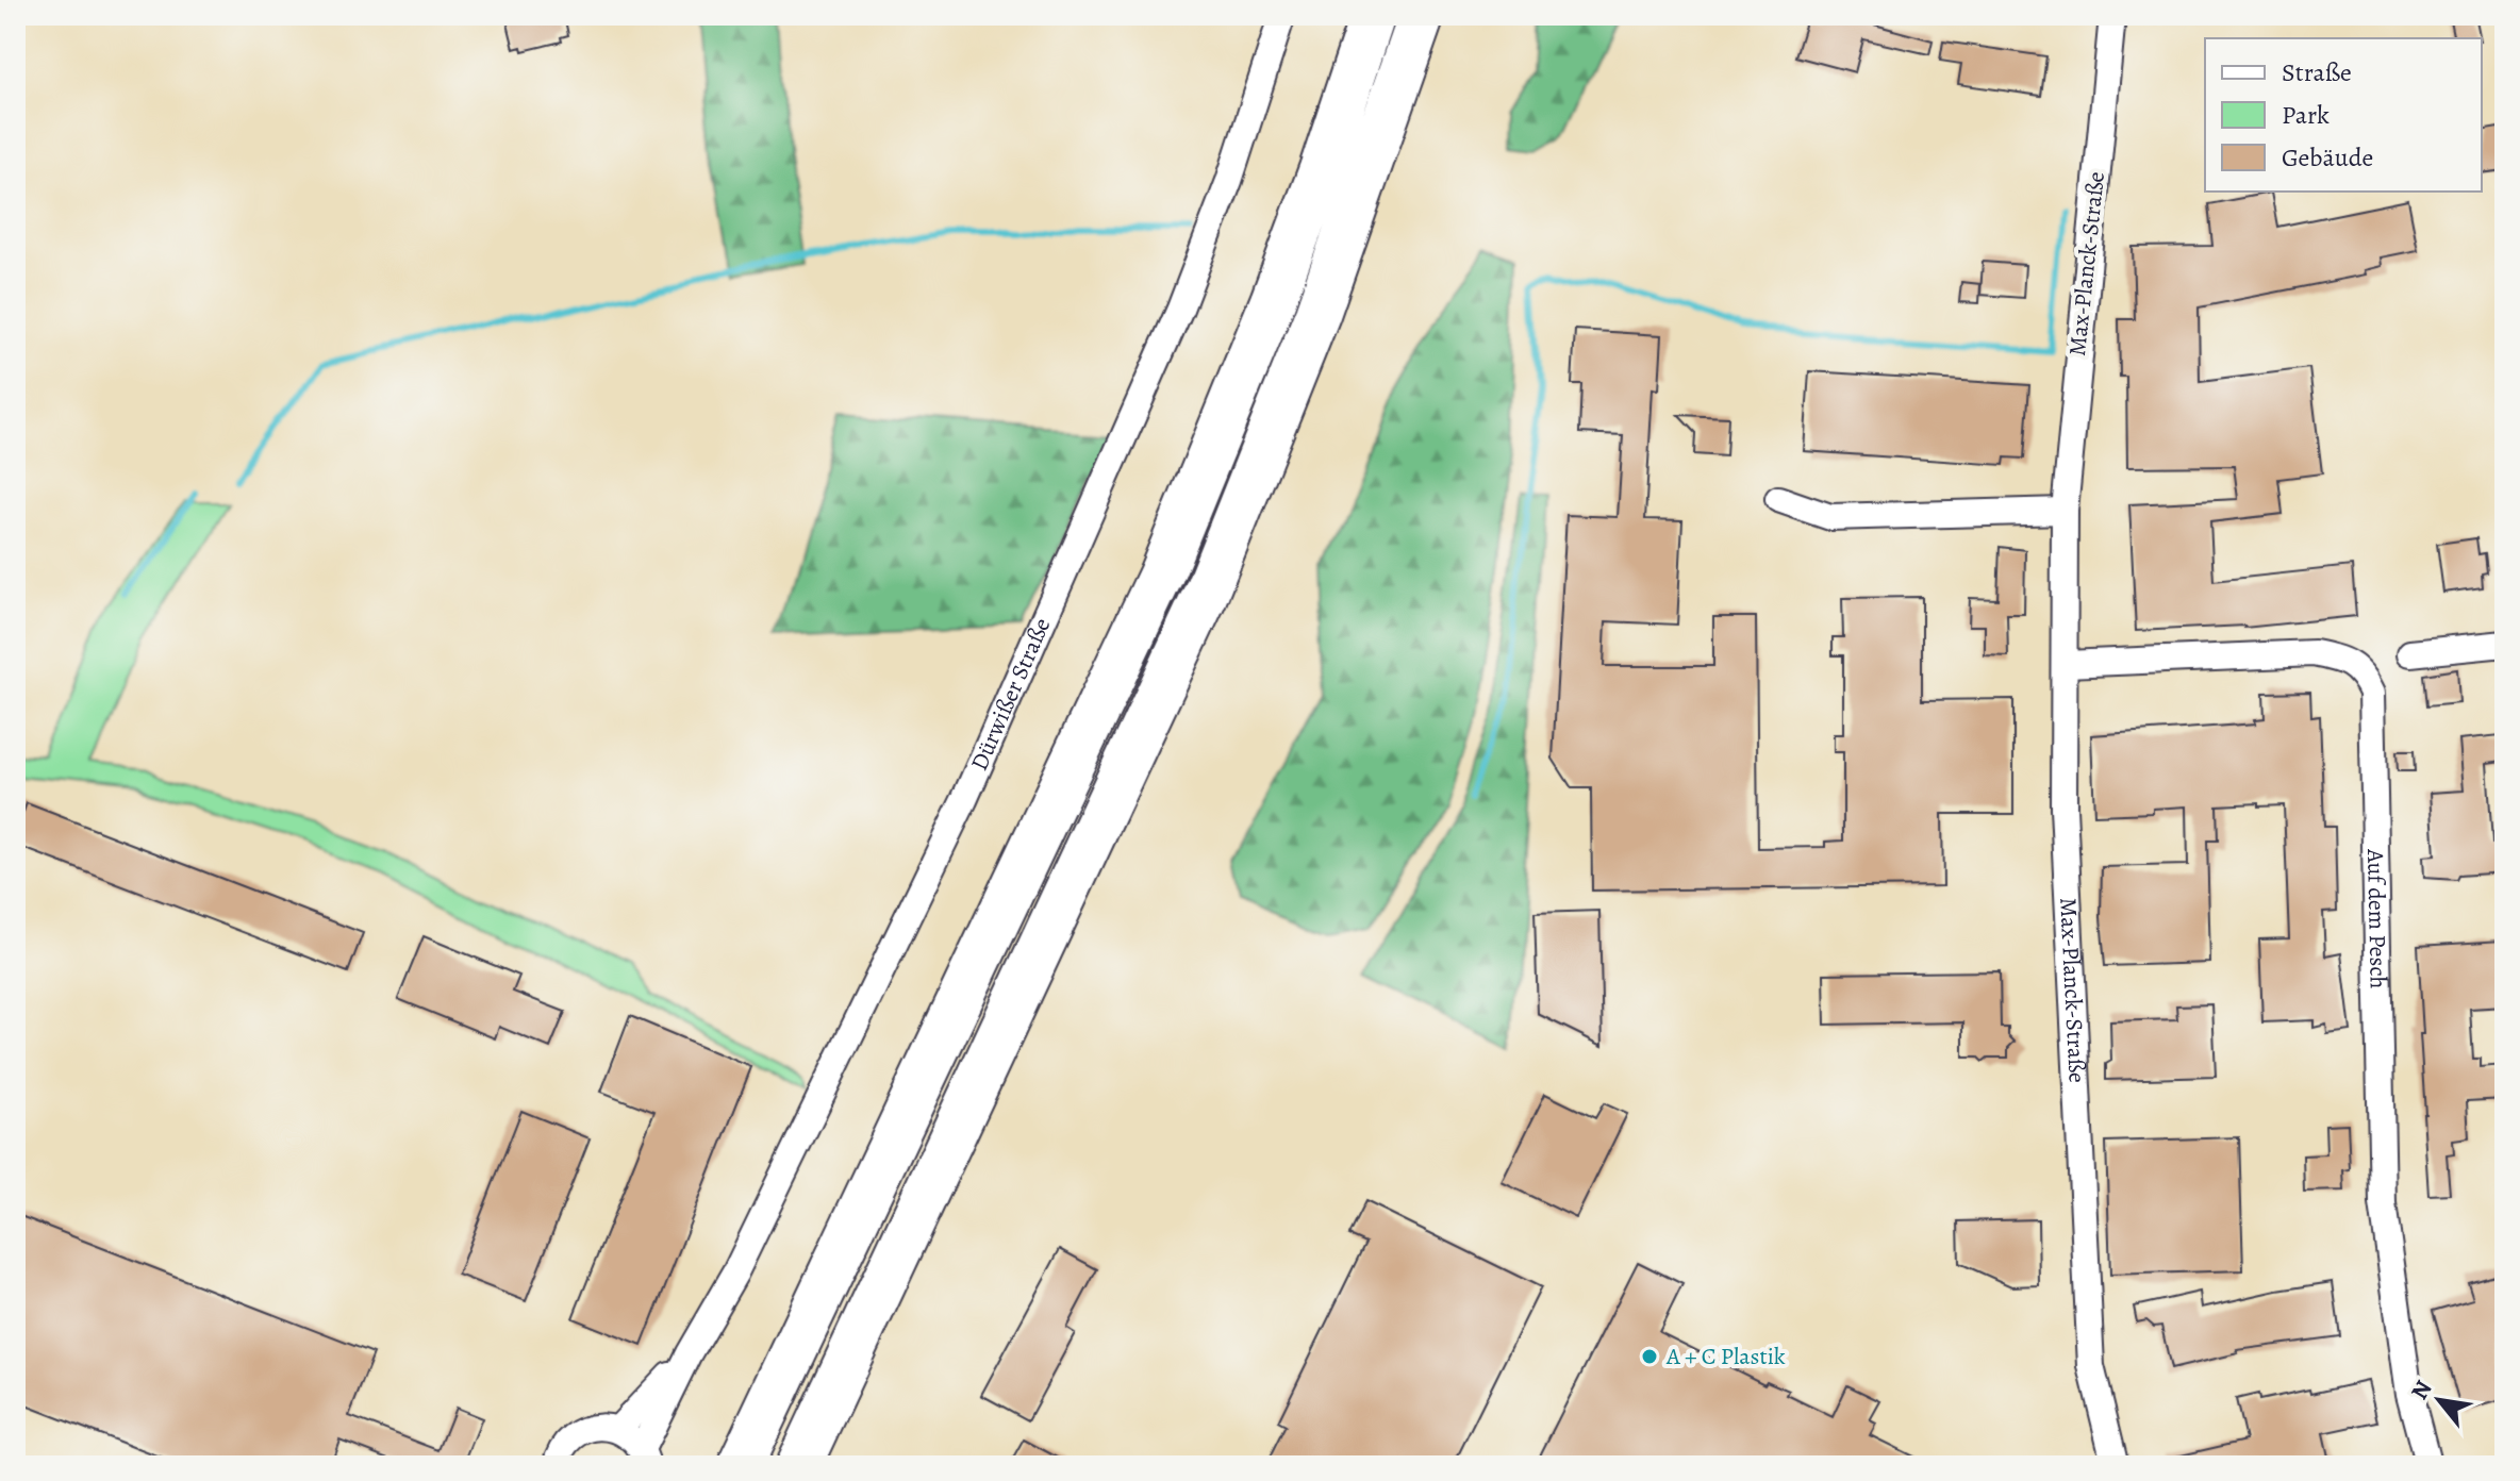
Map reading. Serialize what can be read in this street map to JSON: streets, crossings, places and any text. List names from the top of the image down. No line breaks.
{"streets":{"street":["Max-Planck-Straße","Dürwißer Straße","Auf dem Pesch"]},"crossings":[["Max-Planck-Straße","Auf dem Pesch"]],"places":["A + C Plastik"],"legend":["Straße","Park","Gebäude"],"north":"top left"}
